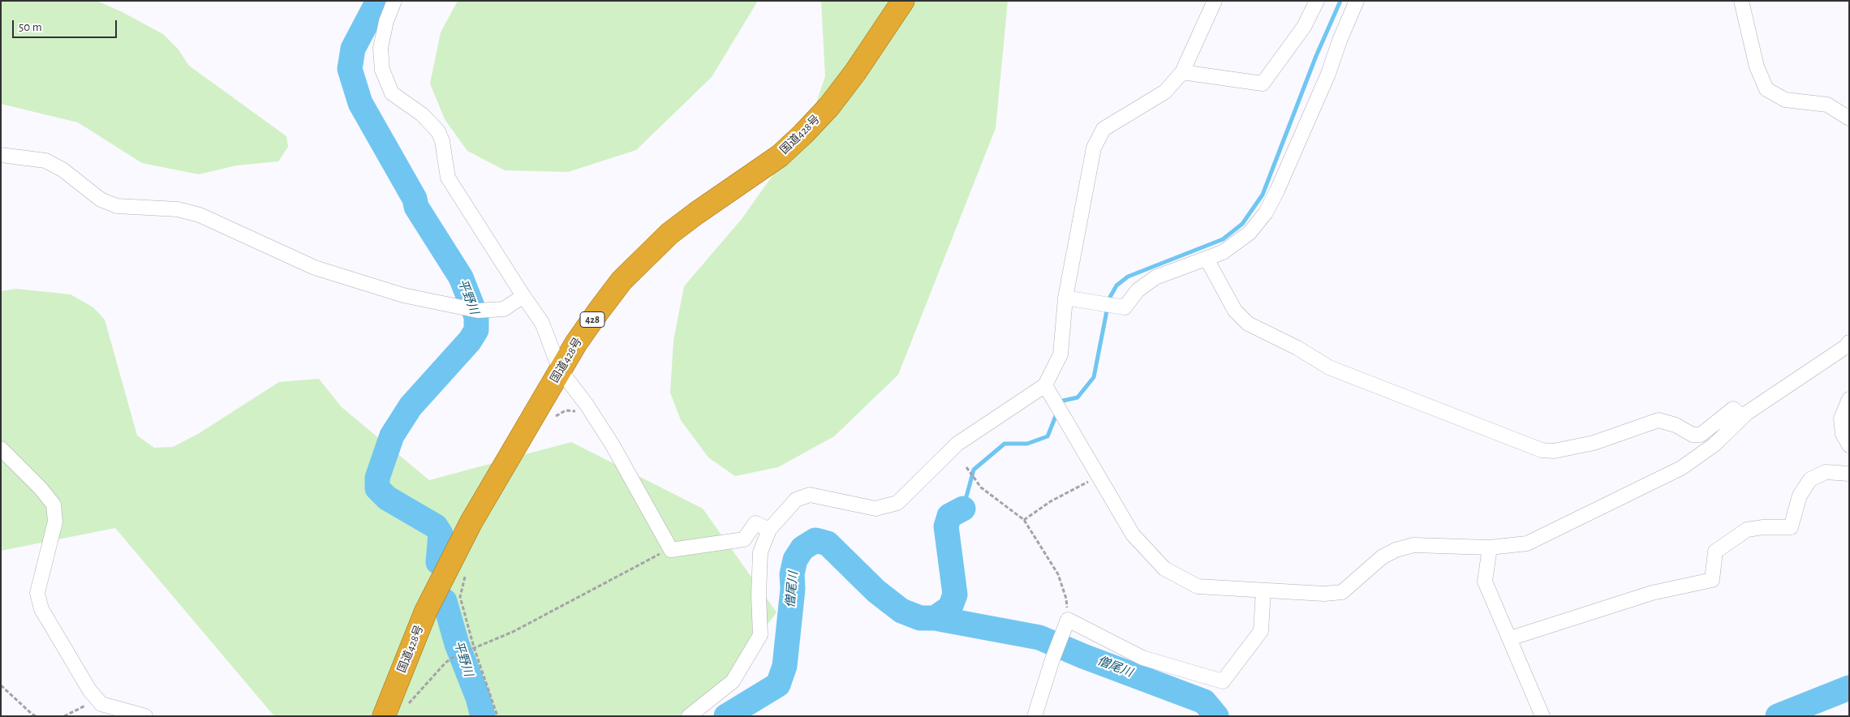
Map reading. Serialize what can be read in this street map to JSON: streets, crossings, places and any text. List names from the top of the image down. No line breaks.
{"streets":{"highway":["国道428号","428"]},"water":["平野川","僧尾川"],"scale_bar":"50 m"}
